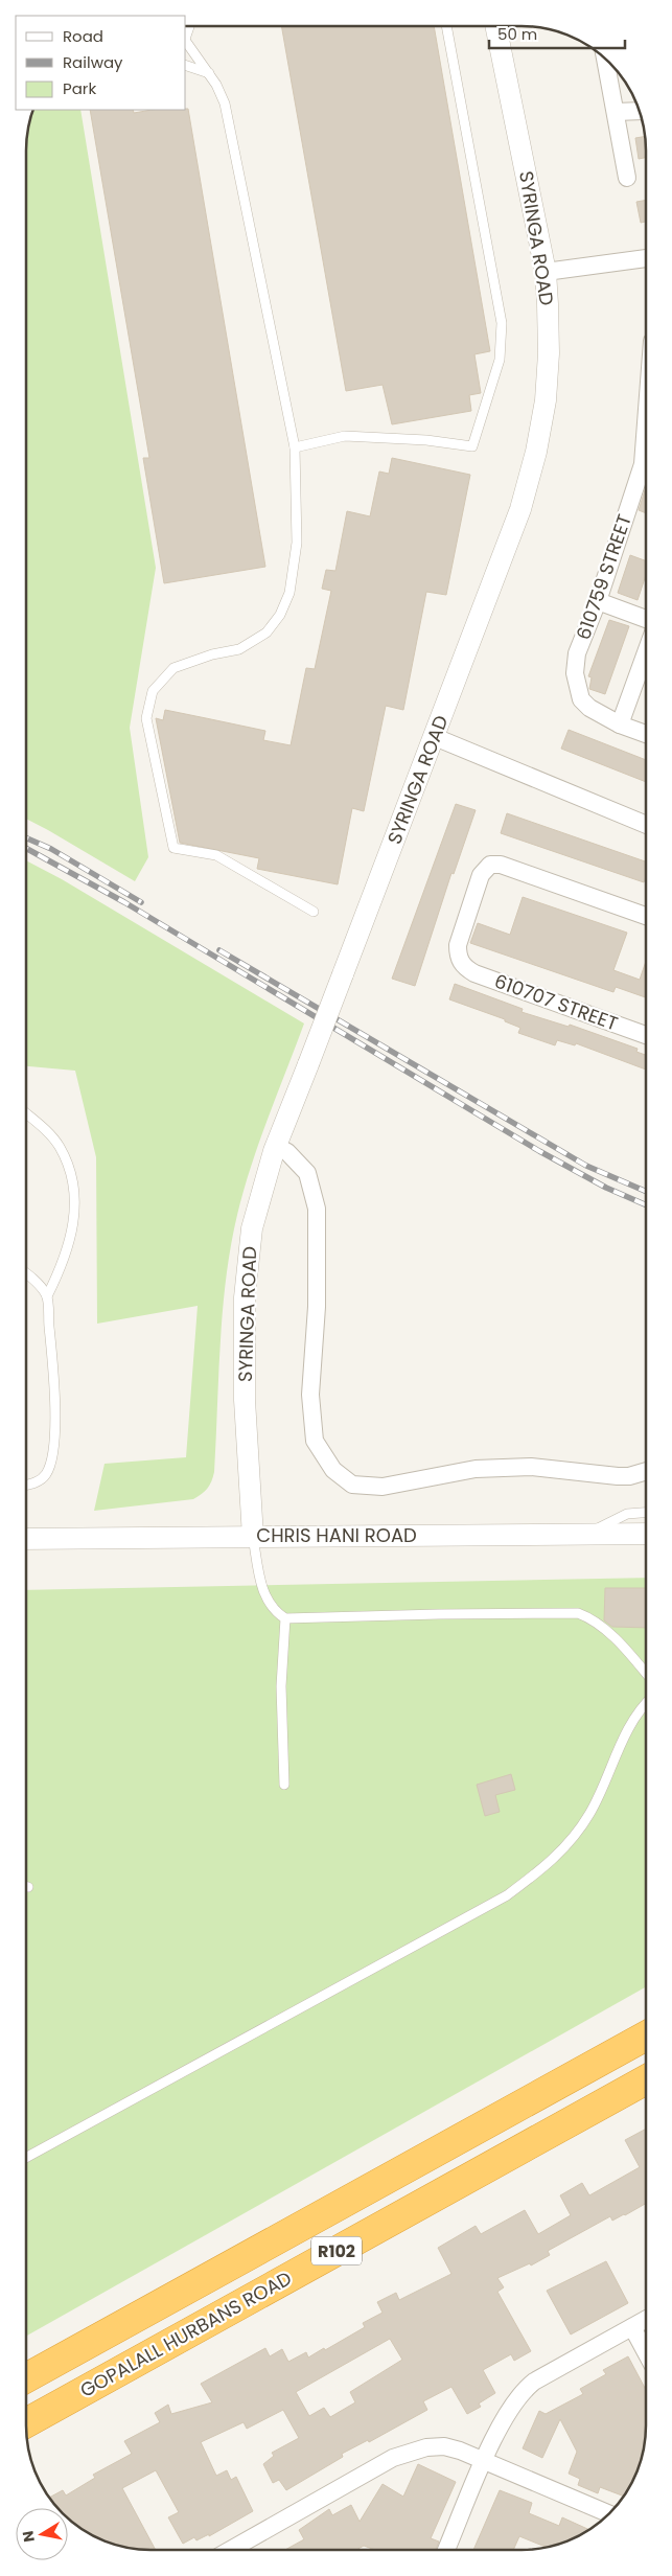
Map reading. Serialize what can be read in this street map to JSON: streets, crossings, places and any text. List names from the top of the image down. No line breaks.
{"streets":{"highway":["R102","GOPALALL HURBANS ROAD"],"street":["SYRINGA ROAD","610759 STREET","610707 STREET","CHRIS HANI ROAD"]},"crossings":[["SYRINGA ROAD","CHRIS HANI ROAD"]],"legend":["Road","Railway","Park"],"scale_bar":"50 m","north":"left"}
